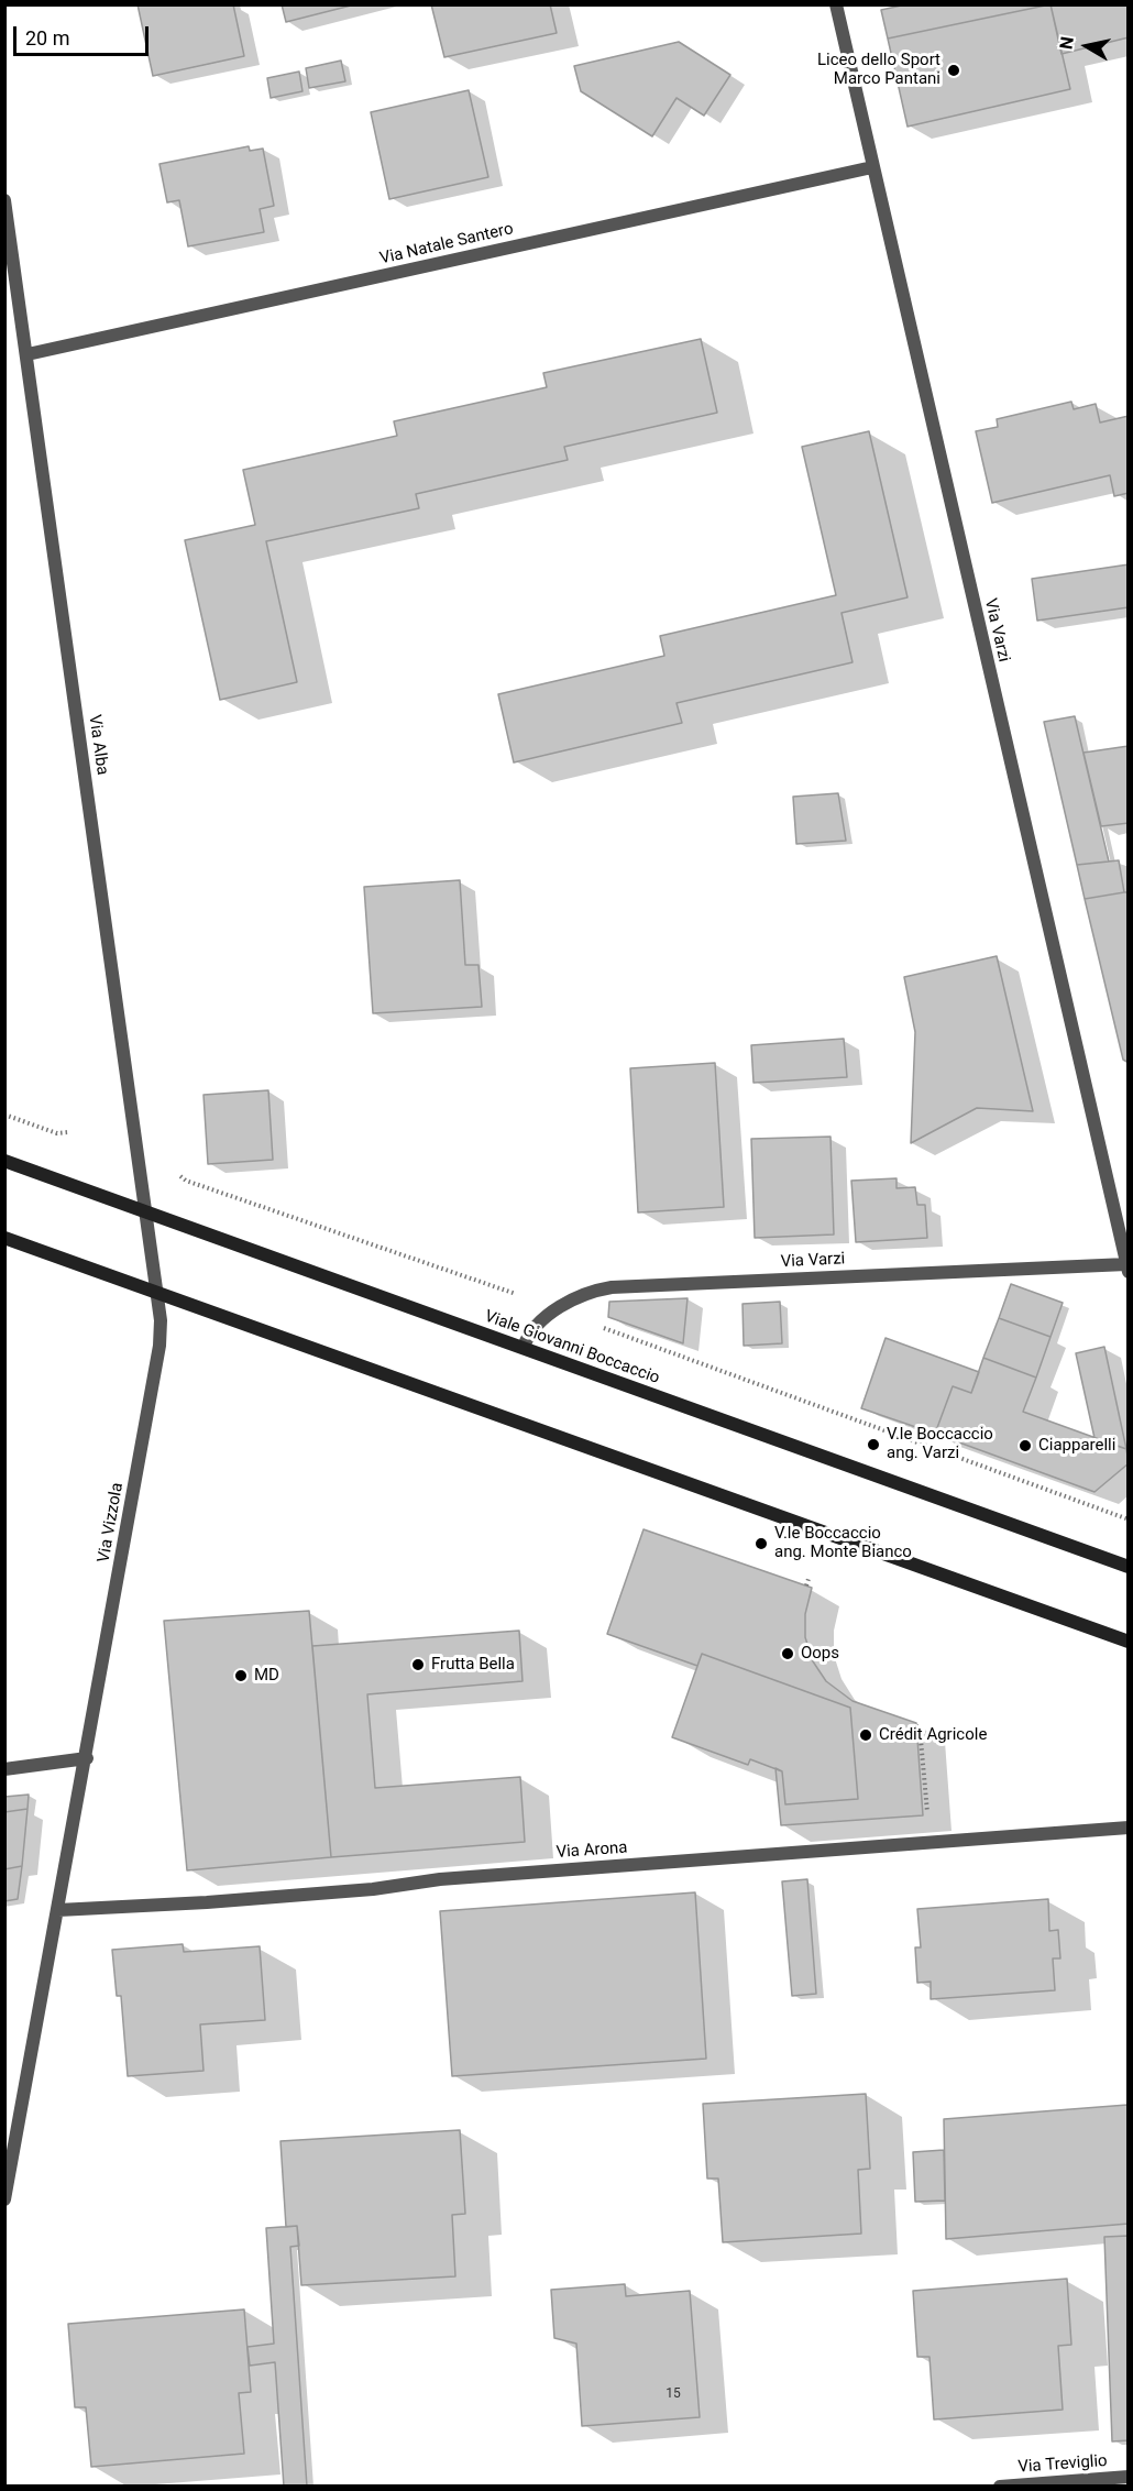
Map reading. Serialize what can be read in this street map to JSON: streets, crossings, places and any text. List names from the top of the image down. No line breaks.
{"streets":{"street":["Via Natale Santero","Via Varzi","Via Alba","Viale Giovanni Boccaccio","Via Vizzola","Via Arona","Via Treviglio"]},"crossings":[["Via Natale Santero","Via Varzi"],["Via Natale Santero","Via Alba"],["Via Varzi","Viale Giovanni Boccaccio"],["Via Alba","Viale Giovanni Boccaccio"],["Via Alba","Via Vizzola"],["Via Vizzola","Via Arona"]],"places":["Liceo dello Sport Marco Pantani","V.le Boccaccio ang. Varzi","Ciapparelli","V.le Boccaccio ang. Monte Bianco","Oops","Frutta Bella","MD","Crédit Agricole"],"house_numbers":["15"],"scale_bar":"20 m","north":"left"}
